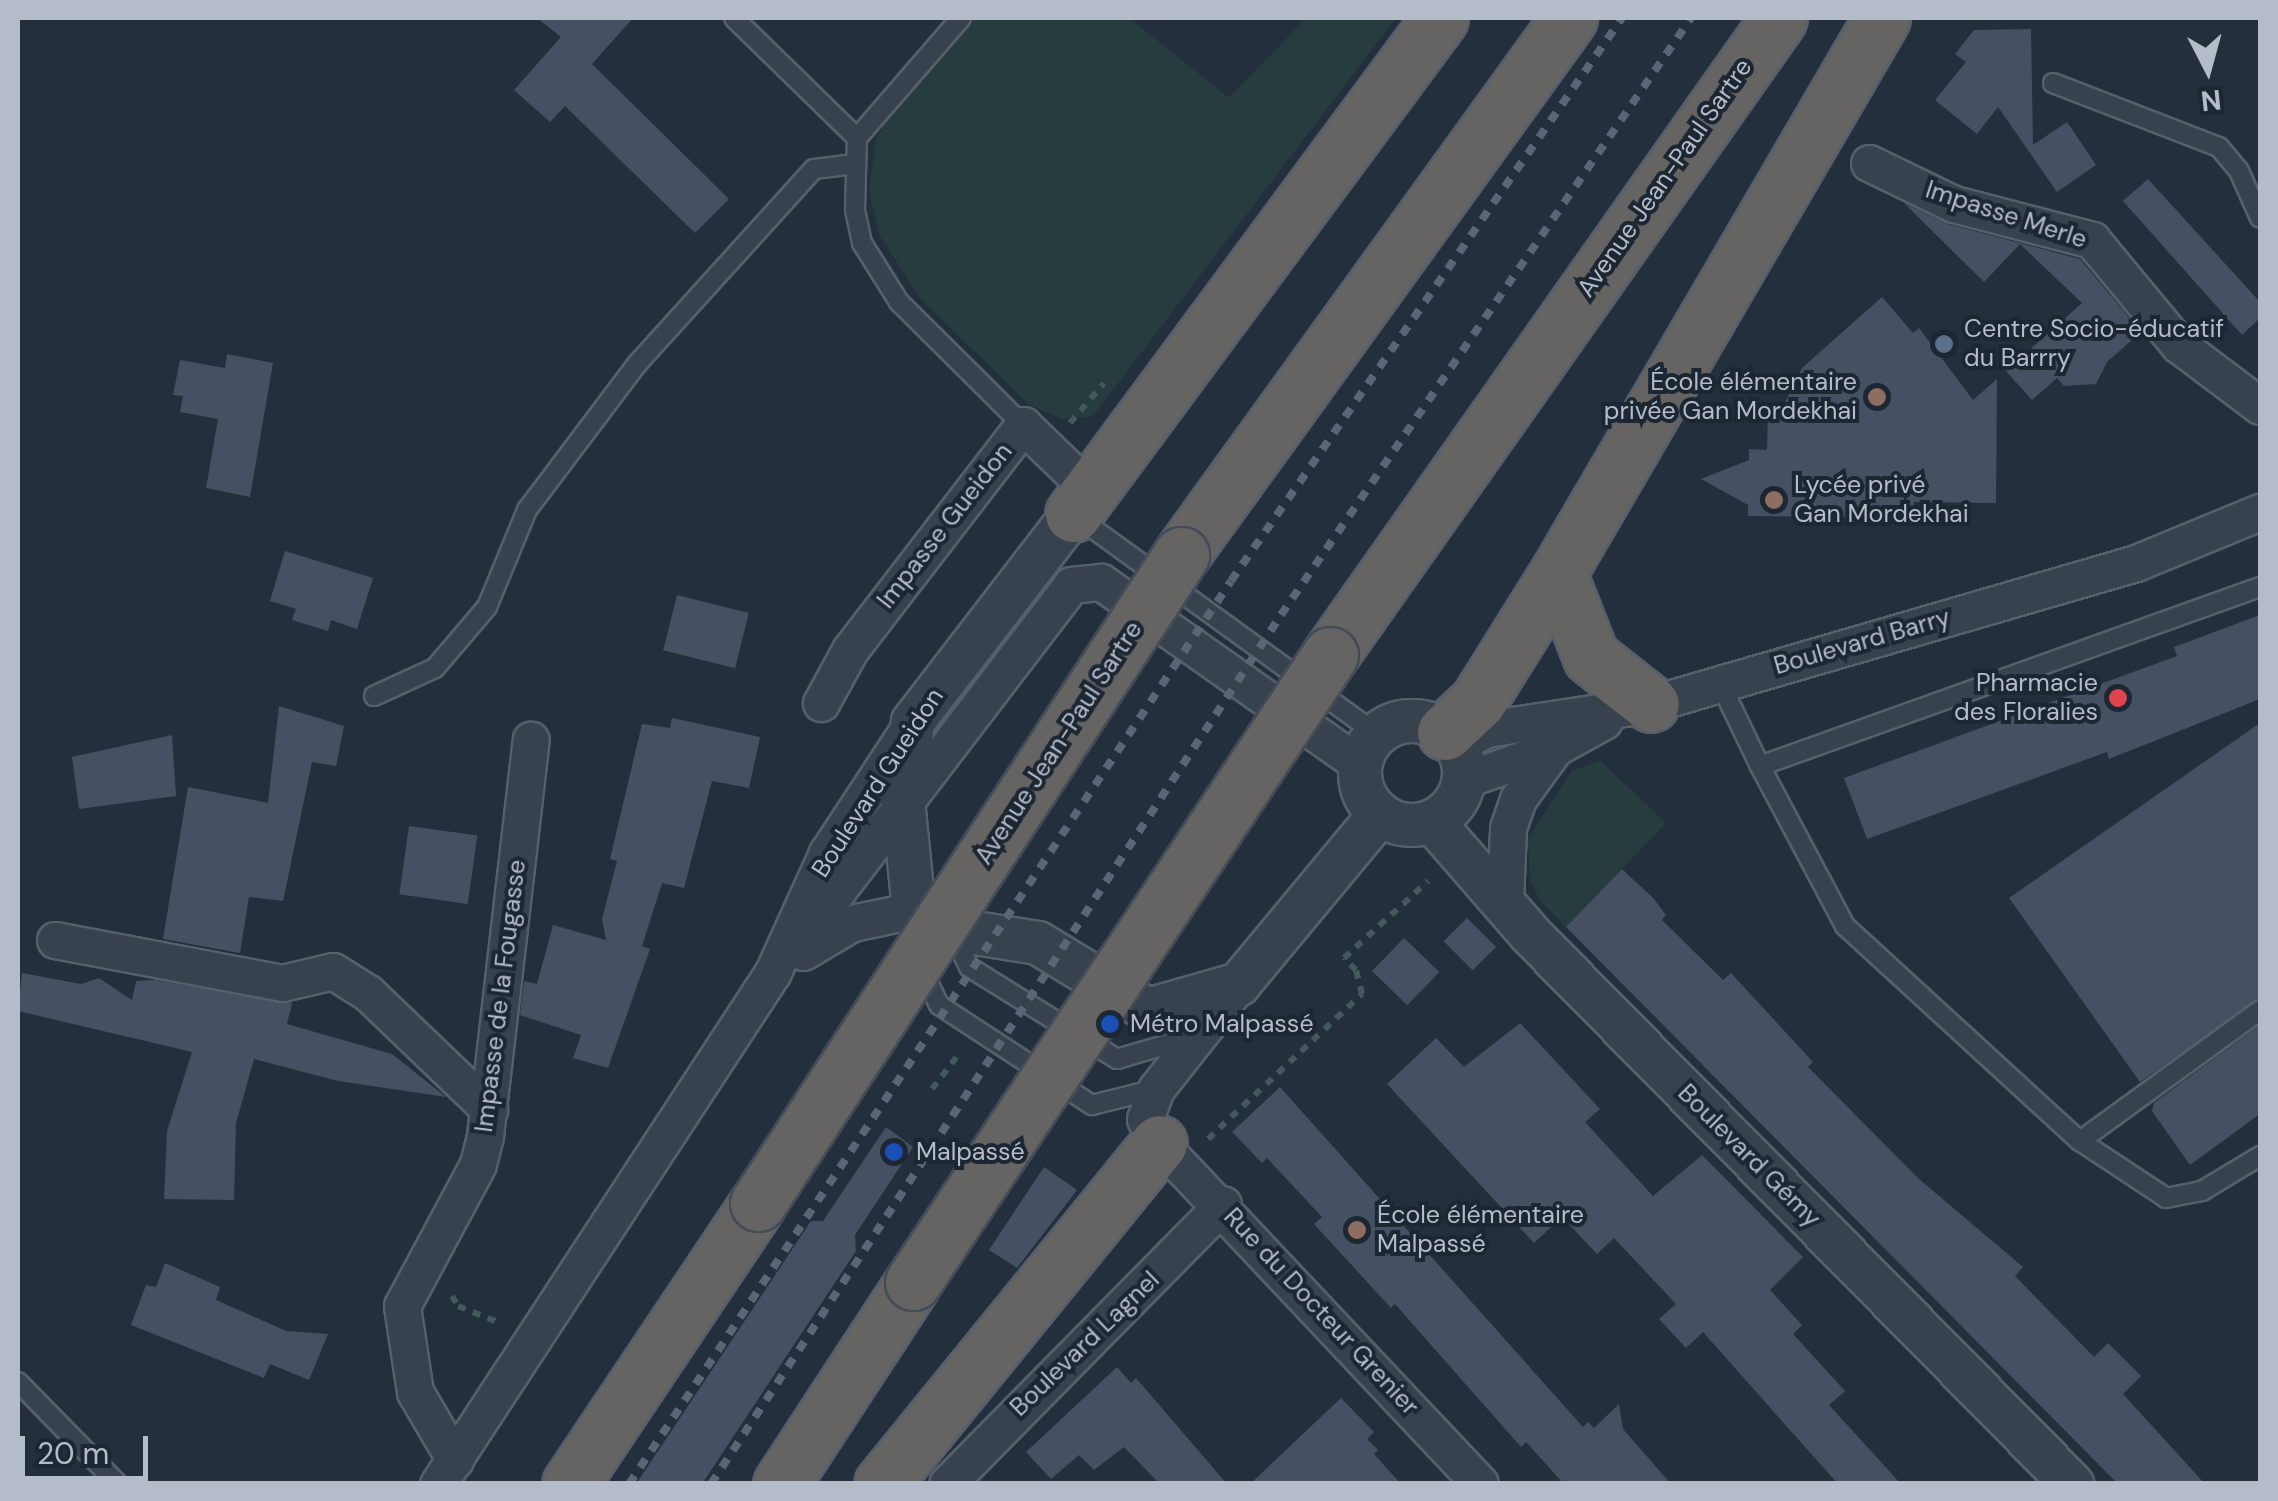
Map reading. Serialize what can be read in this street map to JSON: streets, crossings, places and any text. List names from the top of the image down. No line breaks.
{"streets":{"highway":["Avenue Jean-Paul Sartre"],"street":["Impasse Merle","Impasse Gueidon","Boulevard Barry","Boulevard Gueidon","Impasse de la Fougasse","Boulevard Gémy","Rue du Docteur Grenier","Boulevard Lagnel"]},"crossings":[["Impasse Gueidon","Boulevard Gueidon"],["Boulevard Barry","Boulevard Gémy"],["Boulevard Gueidon","Impasse de la Fougasse"],["Rue du Docteur Grenier","Boulevard Lagnel"]],"places":["Centre Socio-éducatif du Barrry","École élémentaire privée Gan Mordekhai","Lycée privé Gan Mordekhai","Pharmacie des Floralies","Métro Malpassé","Malpassé","École élémentaire Malpassé"],"scale_bar":"20 m","north":"bottom"}
